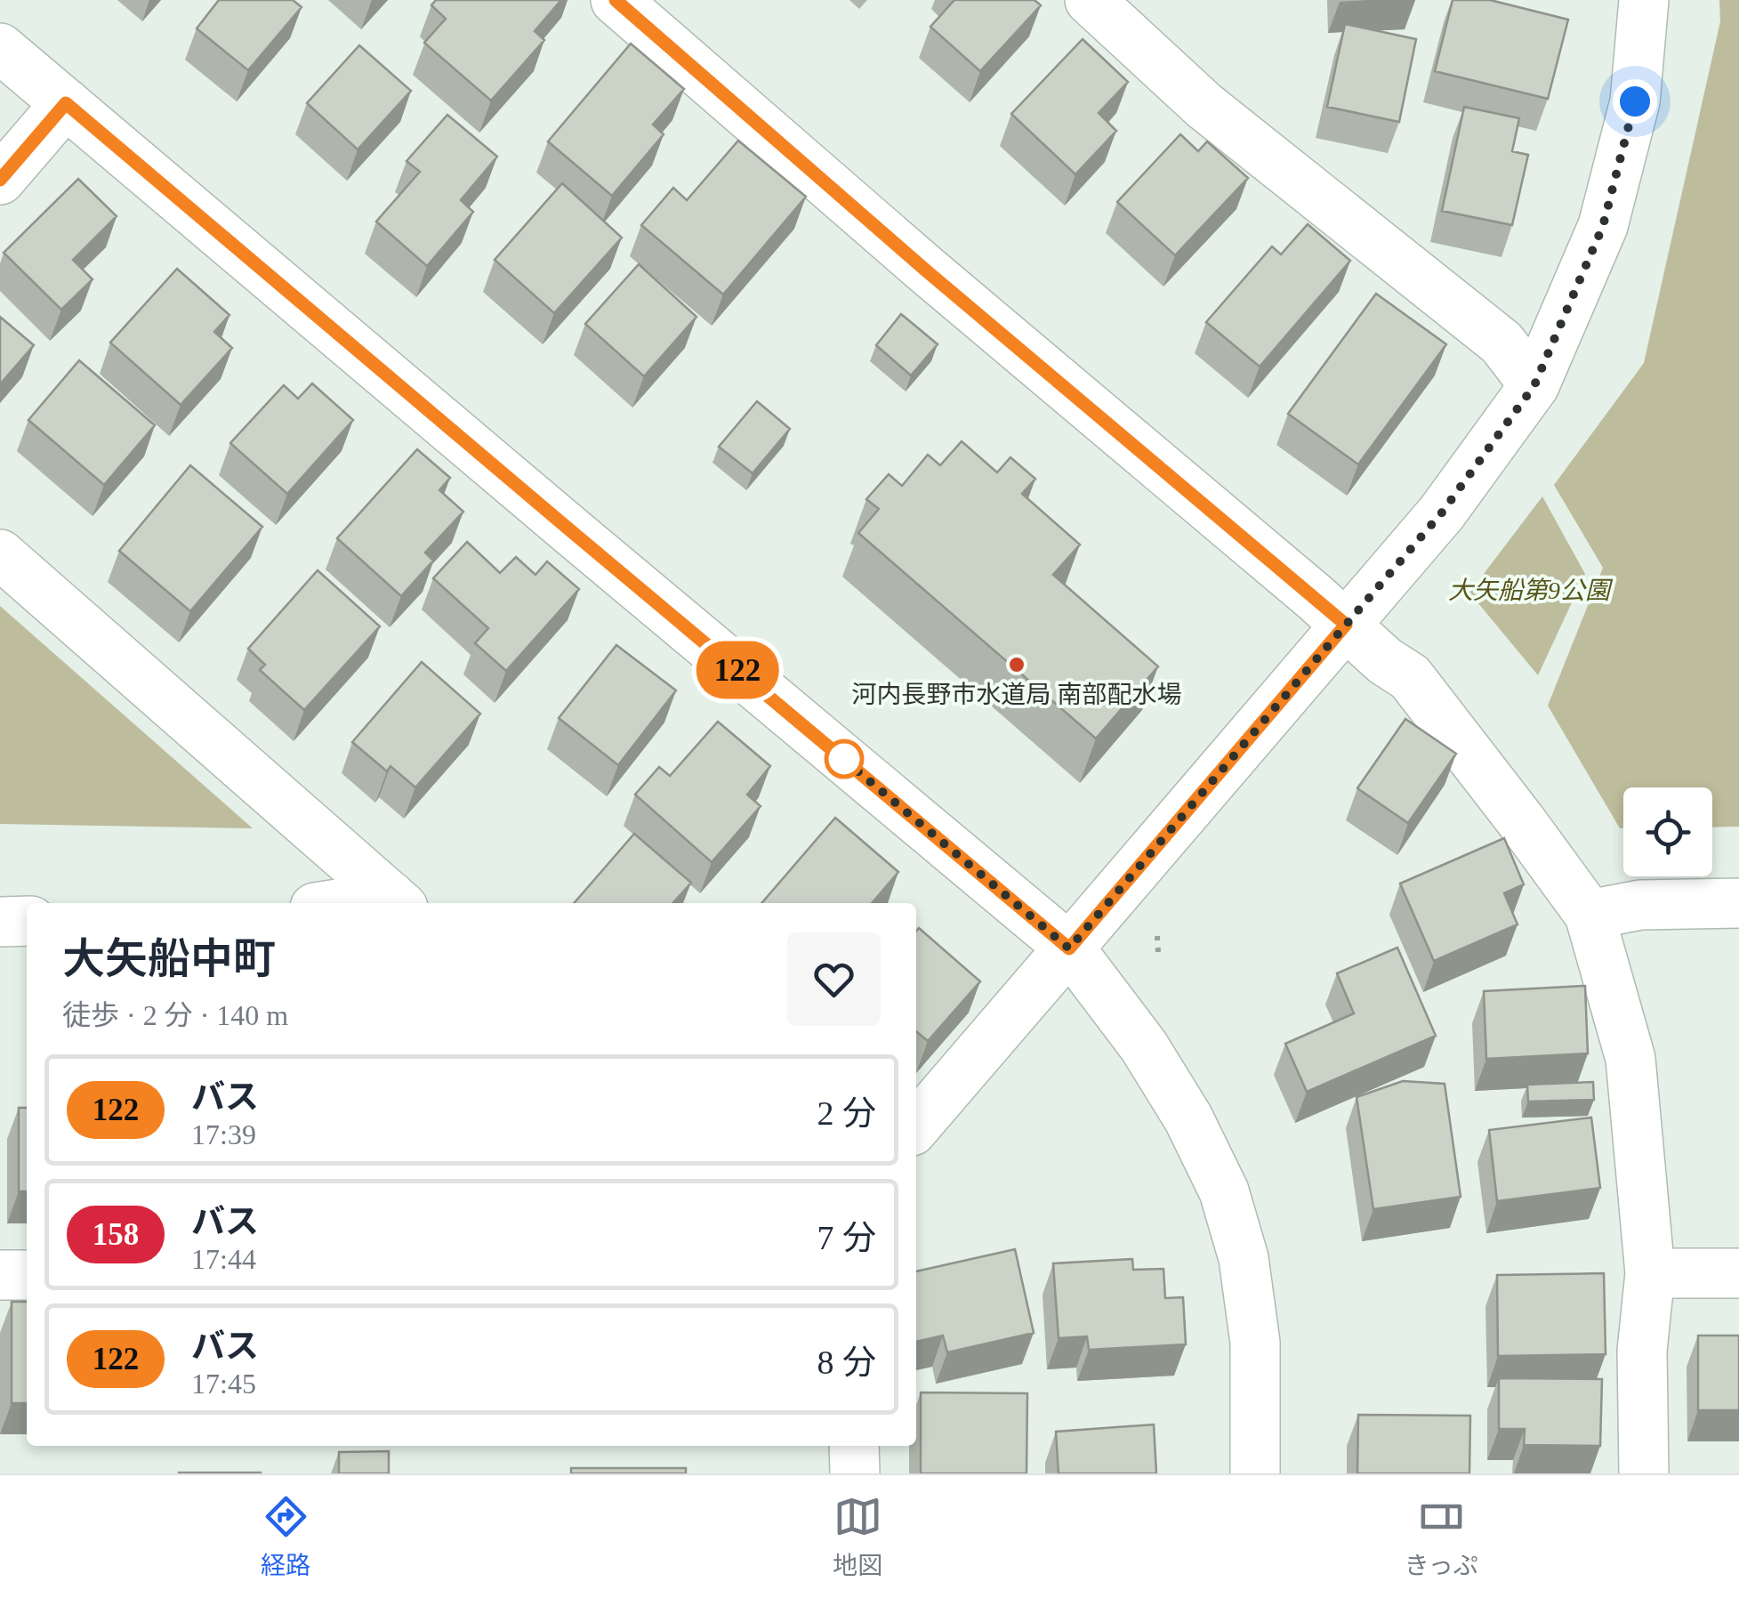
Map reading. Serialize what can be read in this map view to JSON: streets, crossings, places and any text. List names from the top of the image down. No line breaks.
{"parks":["大矢船第9公園"],"places":["河内長野市水道局 南部配水場"],"lines":["bus line 122"],"page":{"on_map":"122","heading":["大矢船中町","徒歩 · 2 分 · 140 m"],"list":[{"mark":"122","name":"バス","note":"17:39","value":"2 分"},{"mark":"158","name":"バス","note":"17:44","value":"7 分"},{"mark":"122","name":"バス","note":"17:45","value":"8 分"}],"tabs":["経路","地図","きっぷ"]}}
